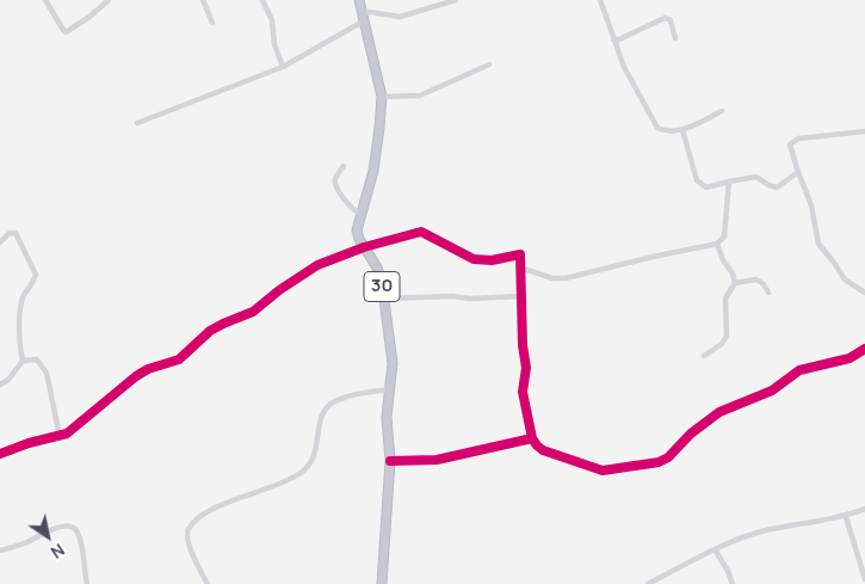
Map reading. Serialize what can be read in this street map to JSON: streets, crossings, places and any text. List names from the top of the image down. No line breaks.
{"streets":{"highway":["30"]},"north":"bottom right"}
